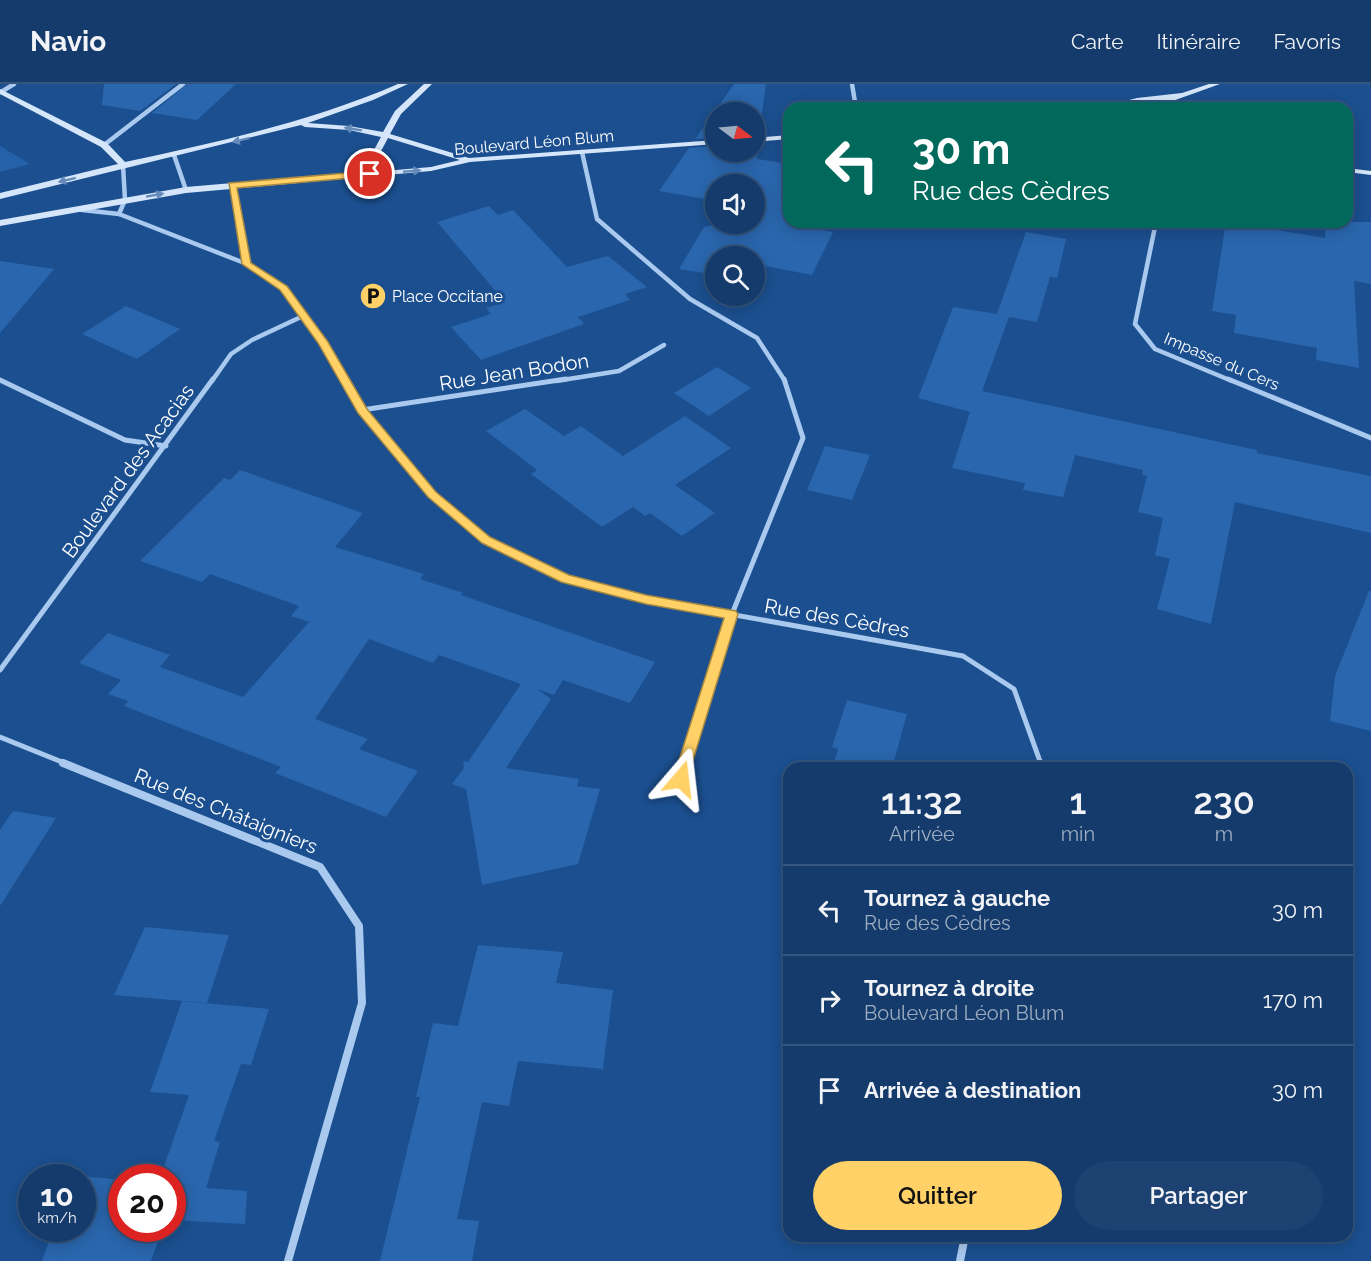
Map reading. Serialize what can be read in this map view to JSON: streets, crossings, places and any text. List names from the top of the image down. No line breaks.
{"streets":{"street":["Boulevard Léon Blum","Impasse du Cers","Rue Jean Bodon","Boulevard des Acacias","Rue des Cèdres","Rue des Châtaigniers"]},"crossings":[["Boulevard Léon Blum","Rue des Cèdres"],["Rue Jean Bodon","Rue des Cèdres"],["Boulevard des Acacias","Rue des Cèdres"]],"places":{"parking":["Place Occitane"]},"north":"right","page":{"header":"Navio","nav":["Carte","Itinéraire","Favoris"],"turn":["30 m","Rue des Cèdres"],"eta":["11:32","Arrivée","1","min","230","m"],"list":[{"name":"Tournez à gauche","note":"Rue des Cèdres","value":"30 m"},{"name":"Tournez à droite","note":"Boulevard Léon Blum","value":"170 m"},{"name":"Arrivée à destination","value":"30 m"}],"buttons":["Quitter","Partager"],"speed":"10 km/h","limit":"20"}}
